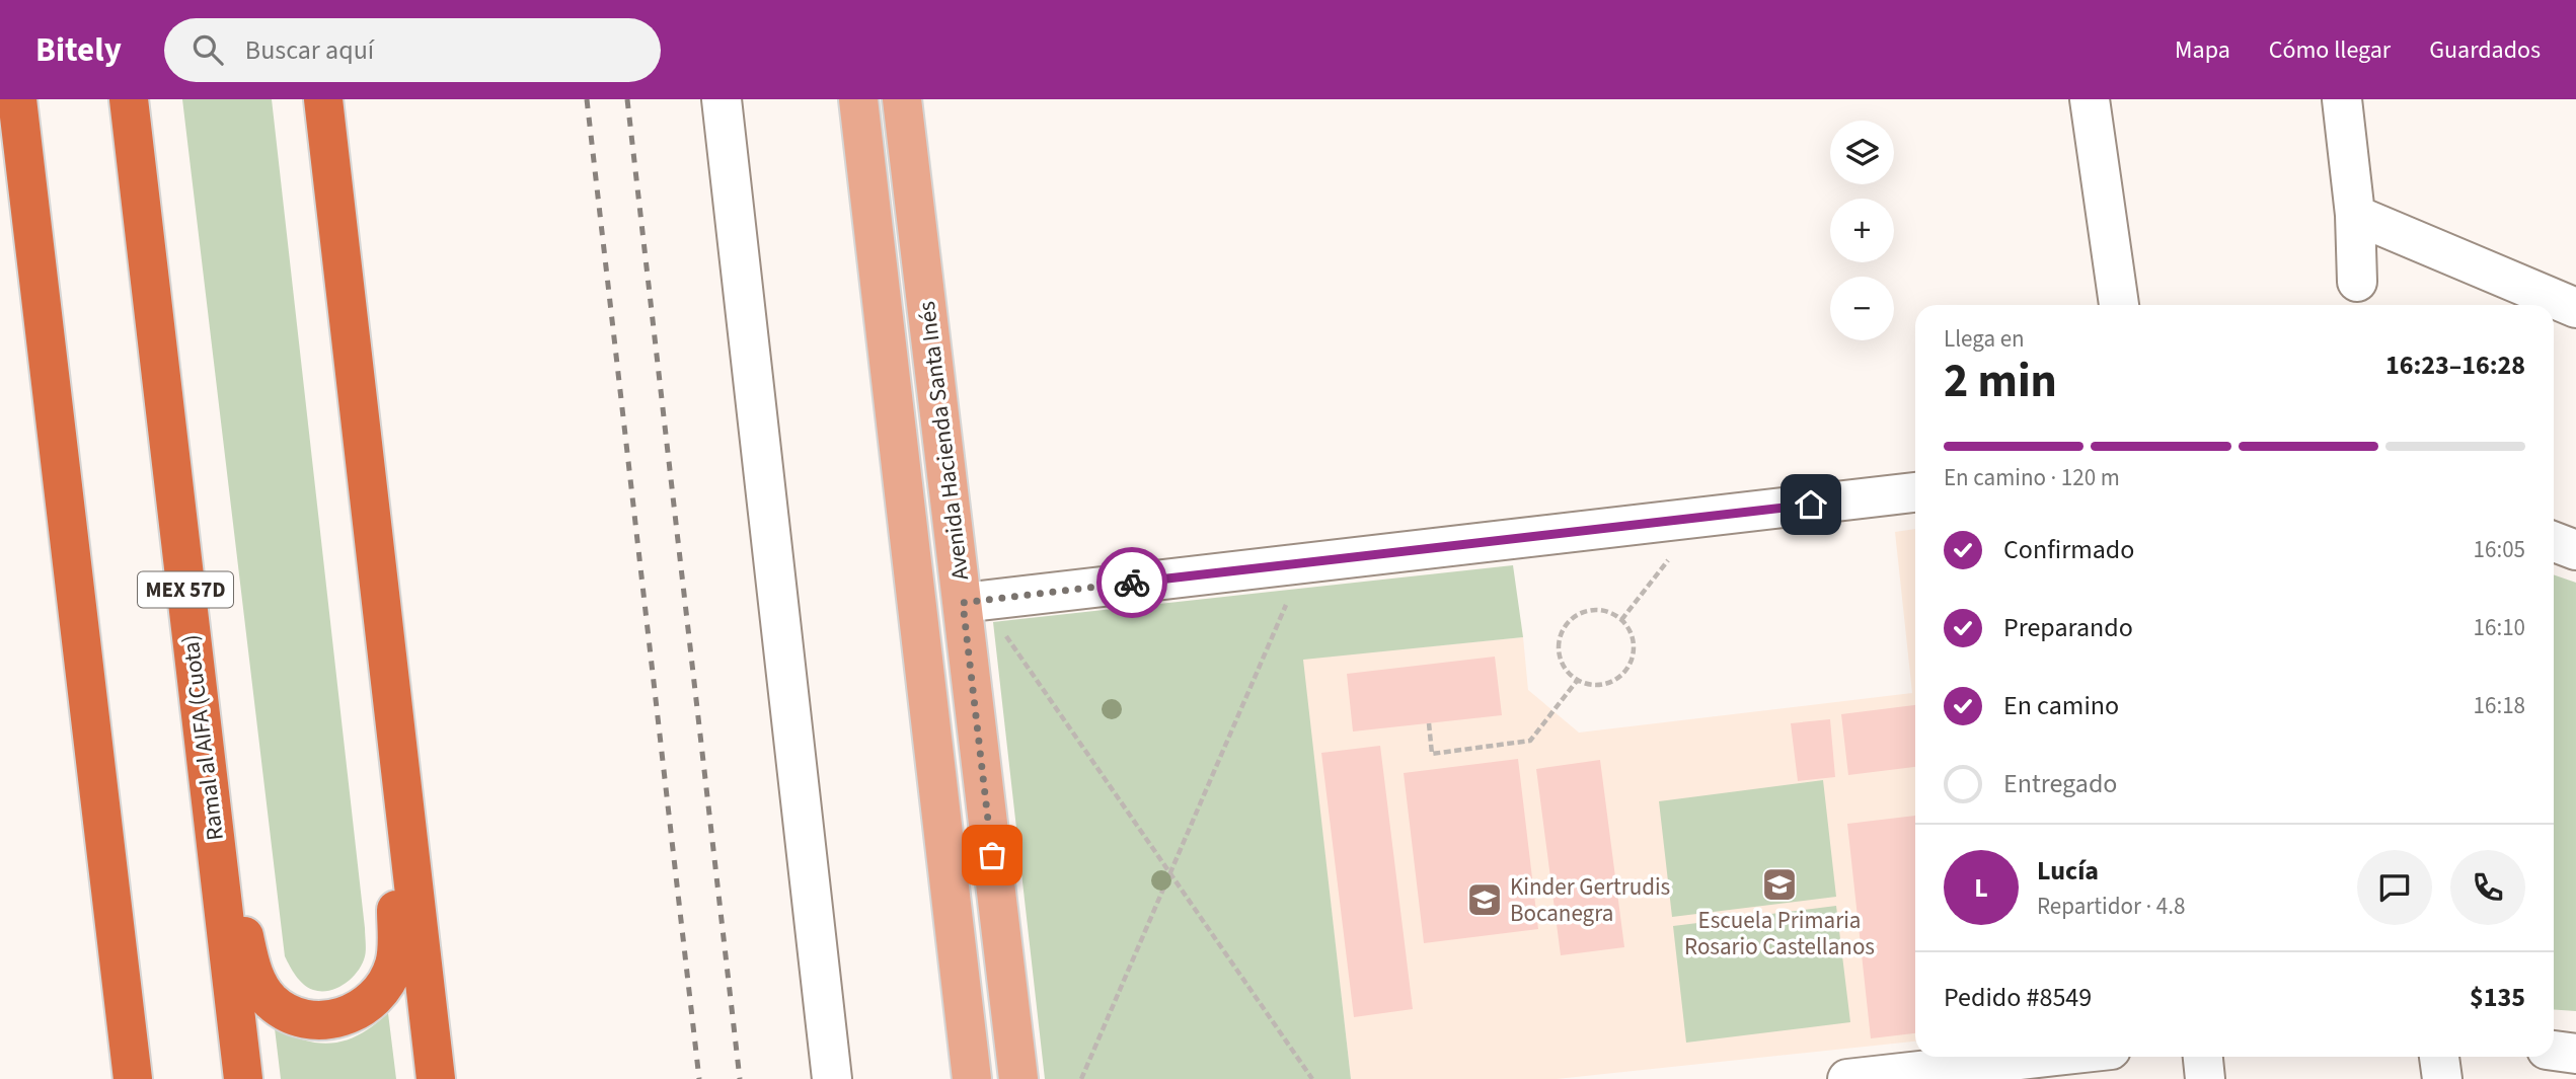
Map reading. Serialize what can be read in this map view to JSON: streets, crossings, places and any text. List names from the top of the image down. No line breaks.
{"streets":{"highway":["MEX 57D","Ramal al AIFA (Cuota)"],"main road":["Avenida Hacienda Santa Inés"]},"places":{"school or university":["Escuela Primaria Rosario Castellanos","Kinder Gertrudis Bocanegra"]},"page":{"header":"Bitely","search":"Buscar aquí","nav":["Mapa","Cómo llegar","Guardados"],"map_buttons":["+","−"],"heading":["2 min","Llega en","16:23–16:28"],"panel":["Lucía","Repartidor · 4.8","Pedido #8549","$135"],"bar":"En camino · 120 m","list":[["Confirmado","16:05"],["Preparando","16:10"],["En camino","16:18"],"Entregado"],"round":"L"}}
